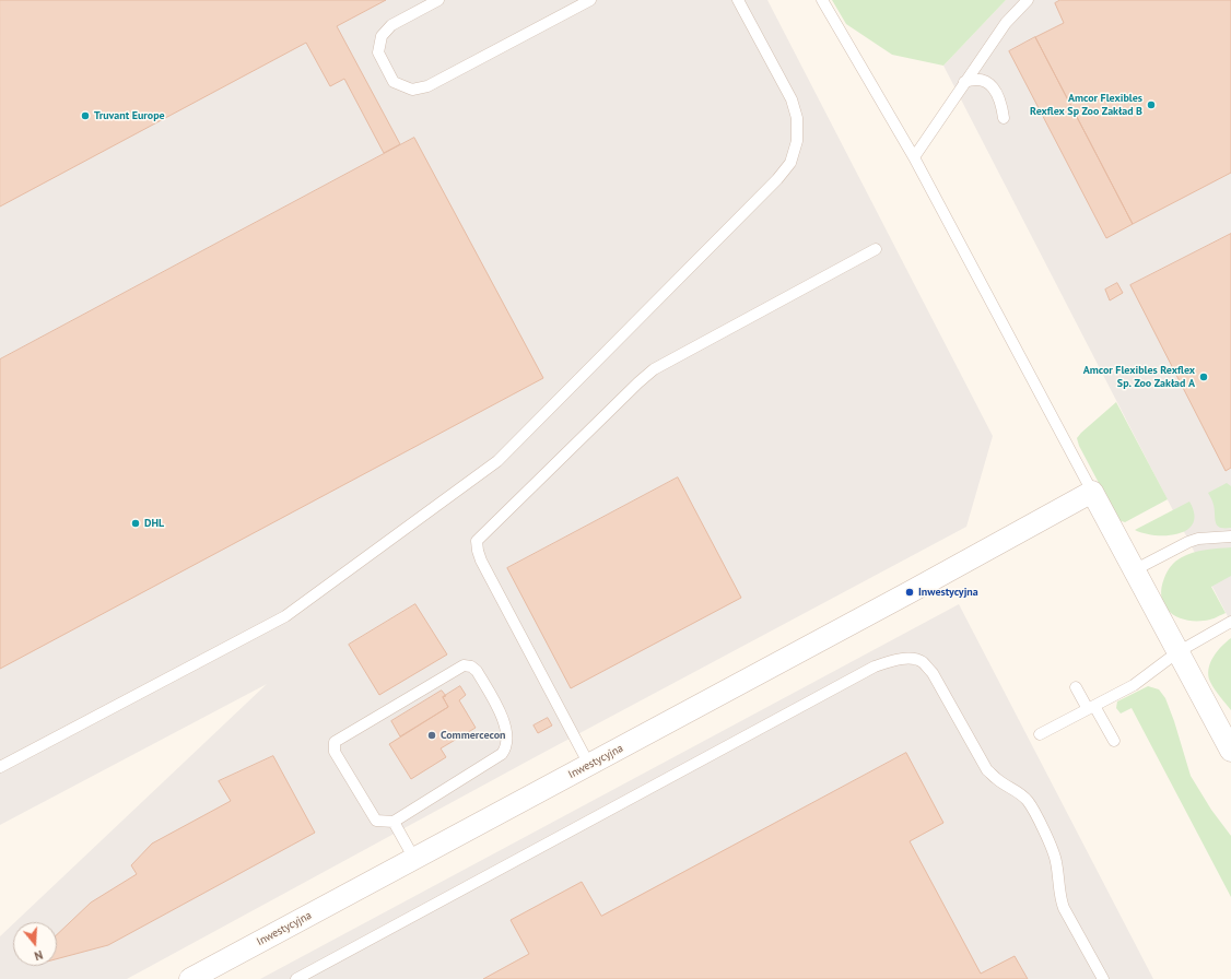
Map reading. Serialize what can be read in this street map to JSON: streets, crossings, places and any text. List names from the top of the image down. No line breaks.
{"streets":{"street":["Inwestycyjna"]},"places":["Amcor Flexibles Rexflex Sp Zoo Zakład B","Truvant Europe","Amcor Flexibles Rexflex Sp. Zoo Zakład A","DHL","Inwestycyjna","Commercecon"],"north":"bottom"}
